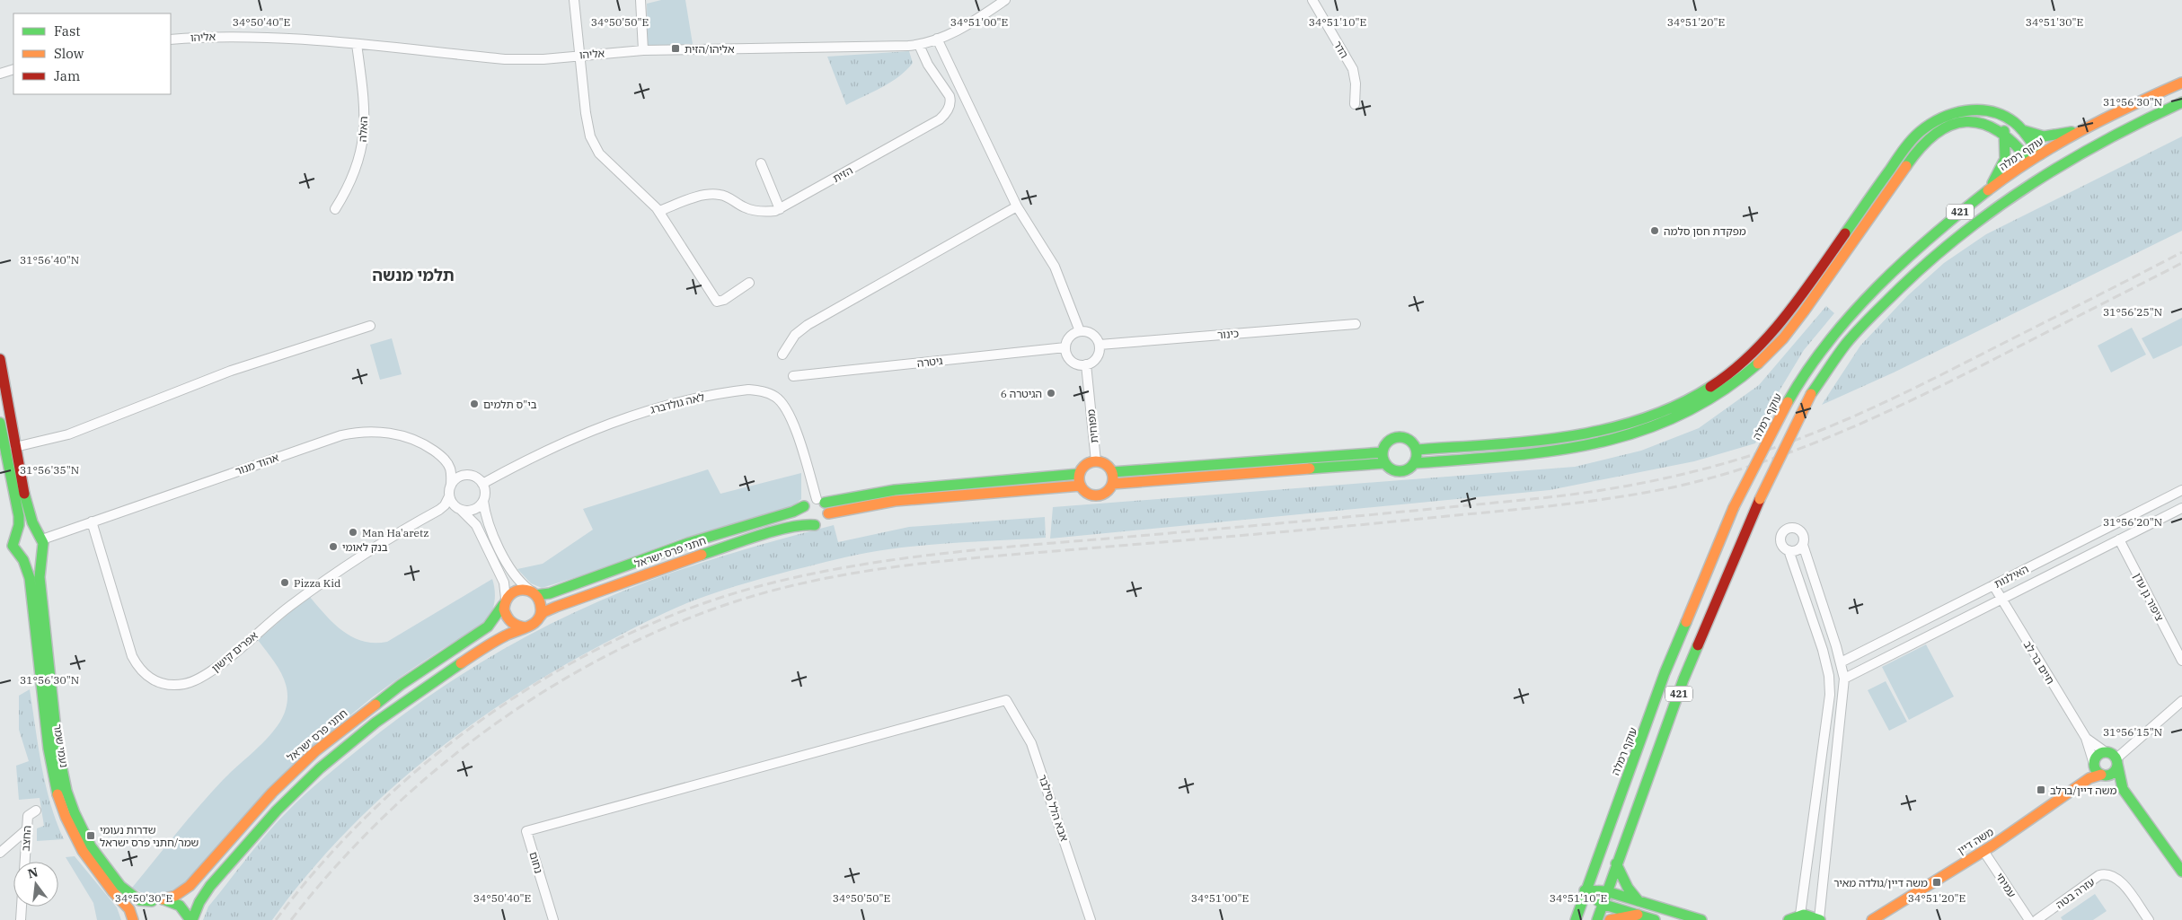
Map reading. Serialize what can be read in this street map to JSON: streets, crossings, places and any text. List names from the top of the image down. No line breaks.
{"streets":{"main road":["עוקף רמלה","421","חתני פרס ישראל","נעמי שמר","משה דיין"],"street":["אליהו","הדר","האלה","הזית","כינור","גיטרה","לאה גולדברג","מפוחית","אהוד מנור","האילנות","ציפור גן עדן","אפרים קישון","חיים בר לב","אבא הלל סילבר","החצב","נחום","עמיחי","עזרה בטה"]},"crossings":[["אליהו","האלה"],["אליהו","הזית"],["כינור","גיטרה"],["כינור","מפוחית"],["גיטרה","מפוחית"],["לאה גולדברג","אהוד מנור"],["לאה גולדברג","חתני פרס ישראל"],["לאה גולדברג","אפרים קישון"],["אהוד מנור","אפרים קישון"],["אהוד מנור","נעמי שמר"],["חתני פרס ישראל","נעמי שמר"],["האילנות","ציפור גן עדן"],["האילנות","חיים בר לב"],["חיים בר לב","משה דיין"],["אבא הלל סילבר","נחום"],["משה דיין","עמיחי"]],"districts":["תלמי מנשה"],"places":{"transit":["אליהו/הזית","משה דיין/ברלב","שדרות נעומי שמר/חתני פרס ישראל","משה דיין/גולדה מאיר"],"other":["מפקדת חסן סלמה","הגיטרה 6","בי\"ס תלמים","Man Ha'aretz","בנק לאומי","Pizza Kid"]},"legend":["Fast","Slow","Jam"],"north":"top","coordinates":["34°50'40\"E","34°50'50\"E","34°51'00\"E","34°51'10\"E","34°51'20\"E","34°51'30\"E","31°56'30\"N","31°56'40\"N","31°56'25\"N","31°56'35\"N","31°56'20\"N","31°56'15\"N","34°50'30\"E"]}
